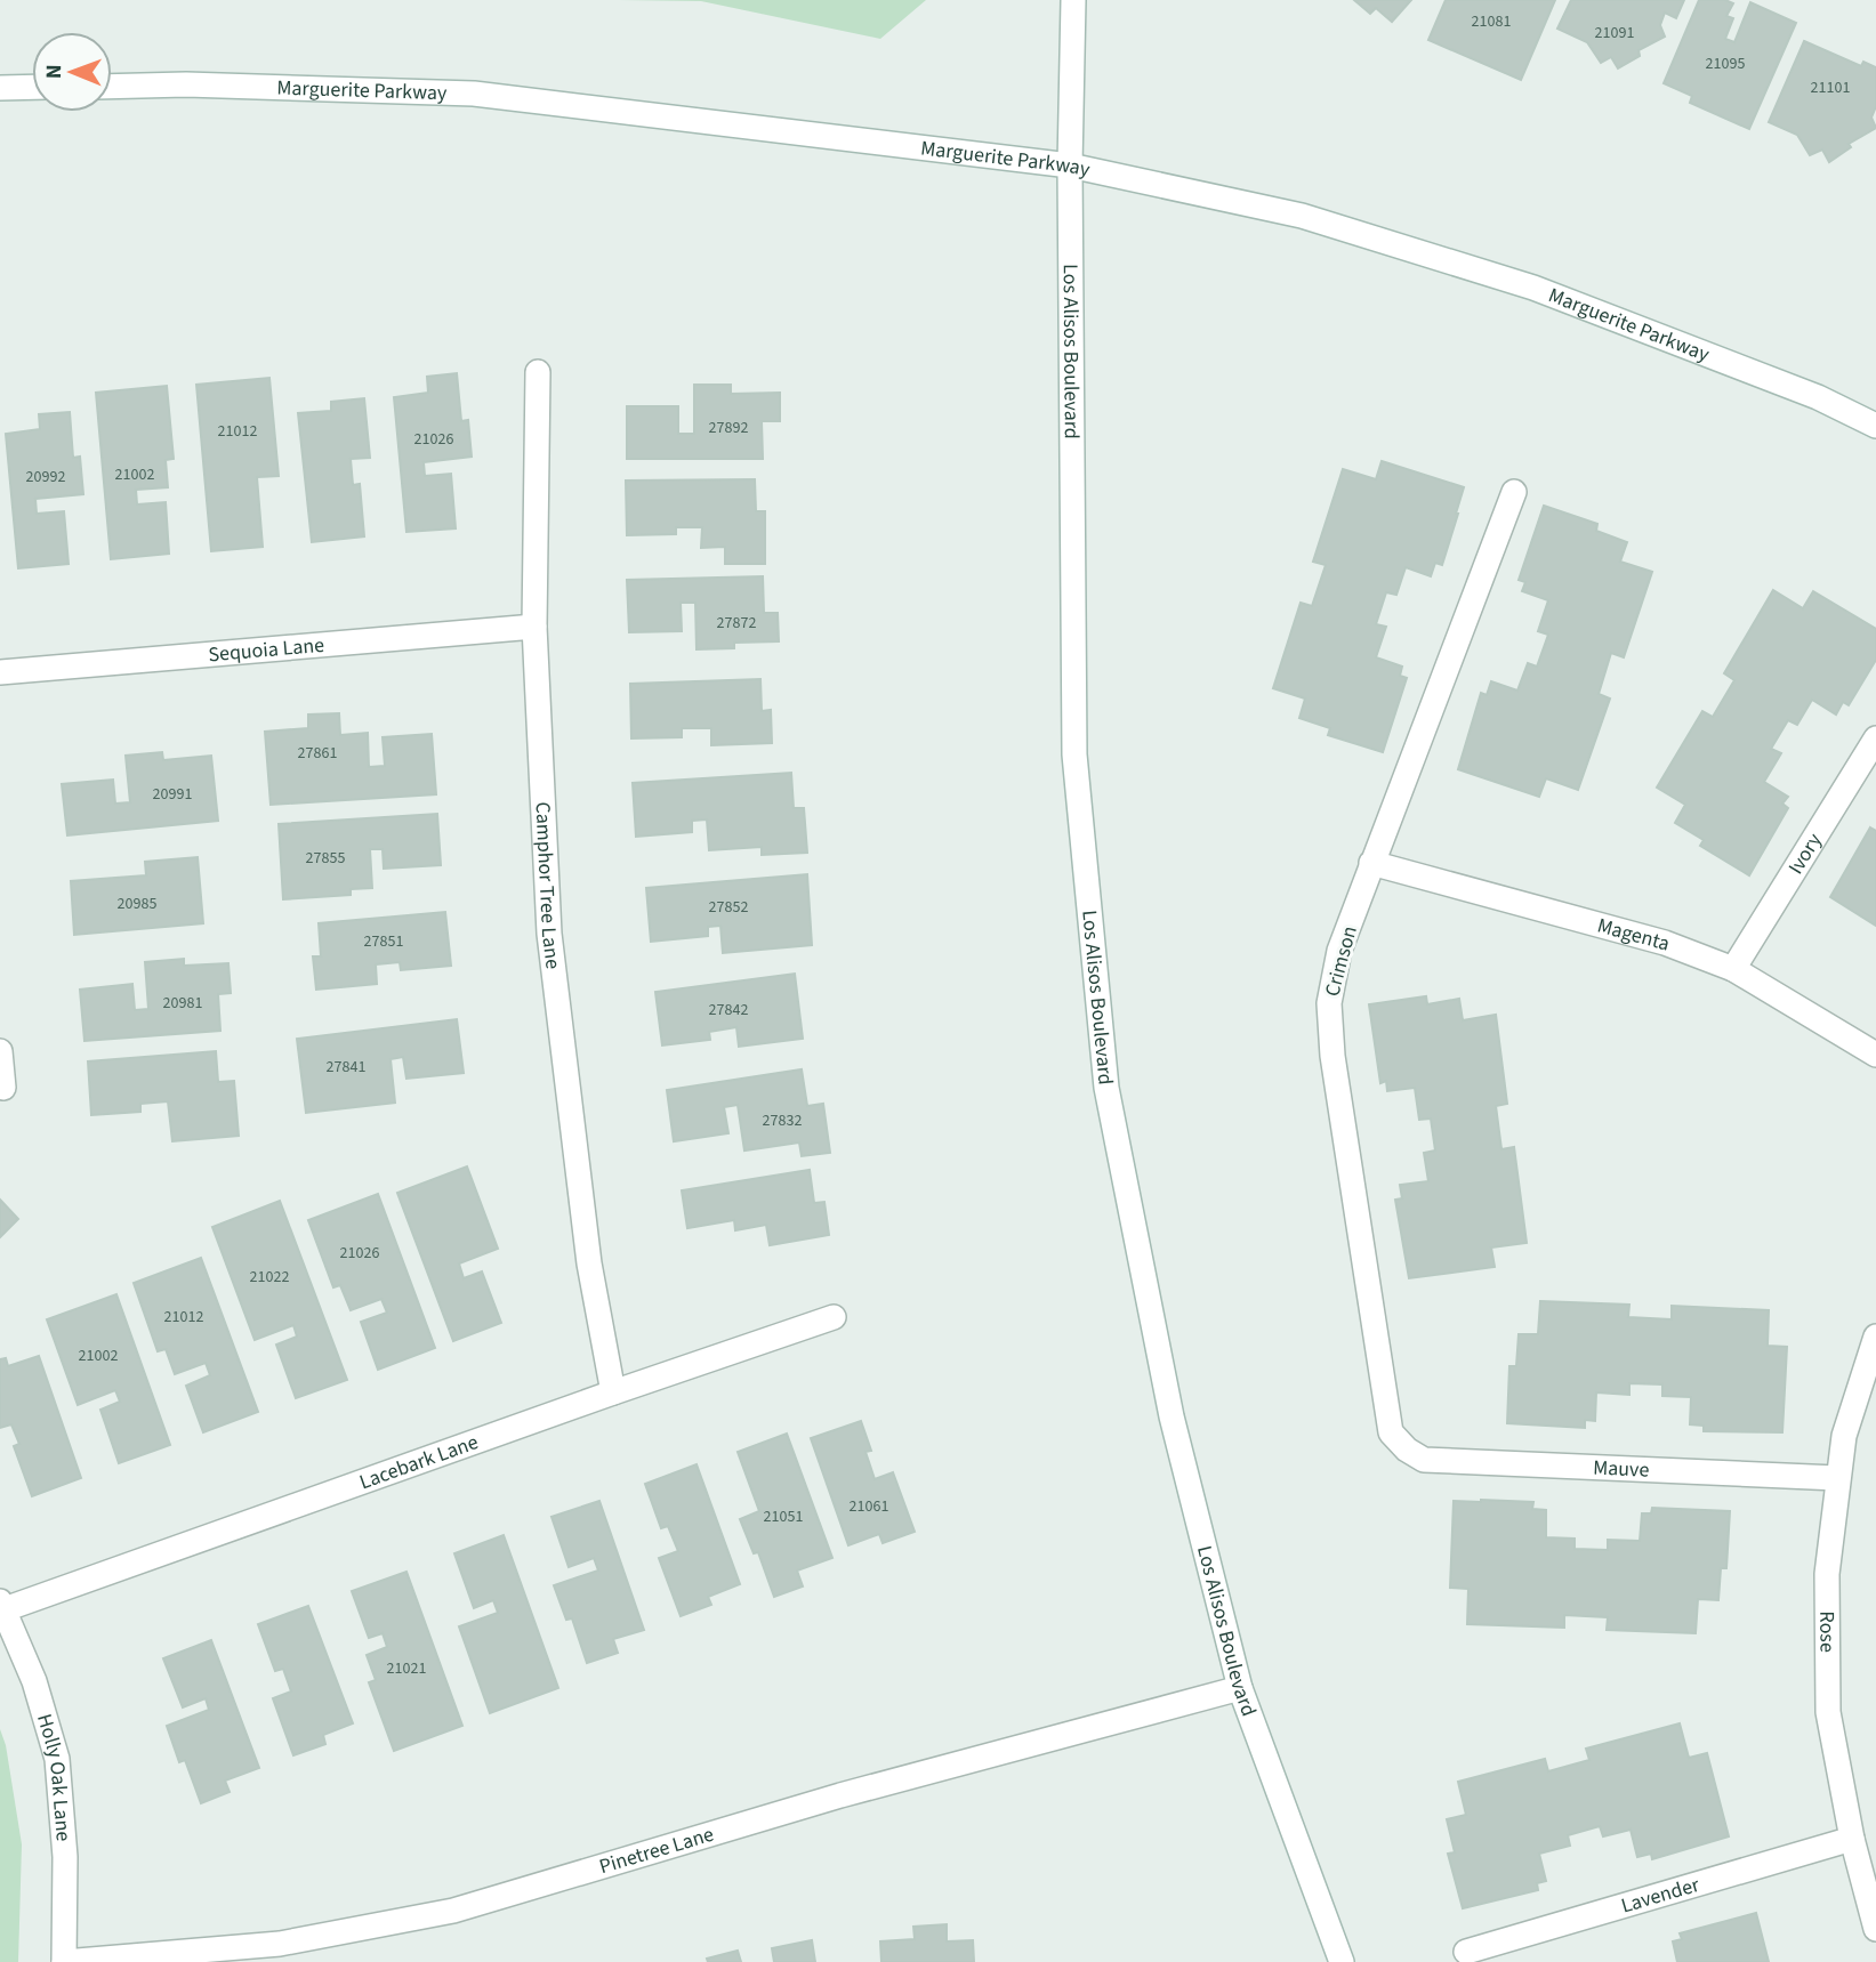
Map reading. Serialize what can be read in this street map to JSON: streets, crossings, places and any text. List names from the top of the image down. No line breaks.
{"streets":{"street":["Marguerite Parkway","Los Alisos Boulevard","Sequoia Lane","Ivory","Camphor Tree Lane","Magenta","Crimson","Lacebark Lane","Mauve","Rose","Holly Oak Lane","Pinetree Lane","Lavender"]},"crossings":[["Marguerite Parkway","Los Alisos Boulevard"],["Los Alisos Boulevard","Pinetree Lane"],["Sequoia Lane","Camphor Tree Lane"],["Ivory","Magenta"],["Camphor Tree Lane","Lacebark Lane"],["Magenta","Crimson"],["Crimson","Mauve"],["Lacebark Lane","Holly Oak Lane"],["Mauve","Rose"],["Rose","Lavender"],["Holly Oak Lane","Pinetree Lane"]],"house_numbers":["21081","21091","21095","21101","27892","21012","21026","21002","20992","27872","27861","20991","27855","20985","27852","27851","20981","27842","27841","27832","21026","21022","21012","21002","21061","21051","21021"],"north":"left"}
